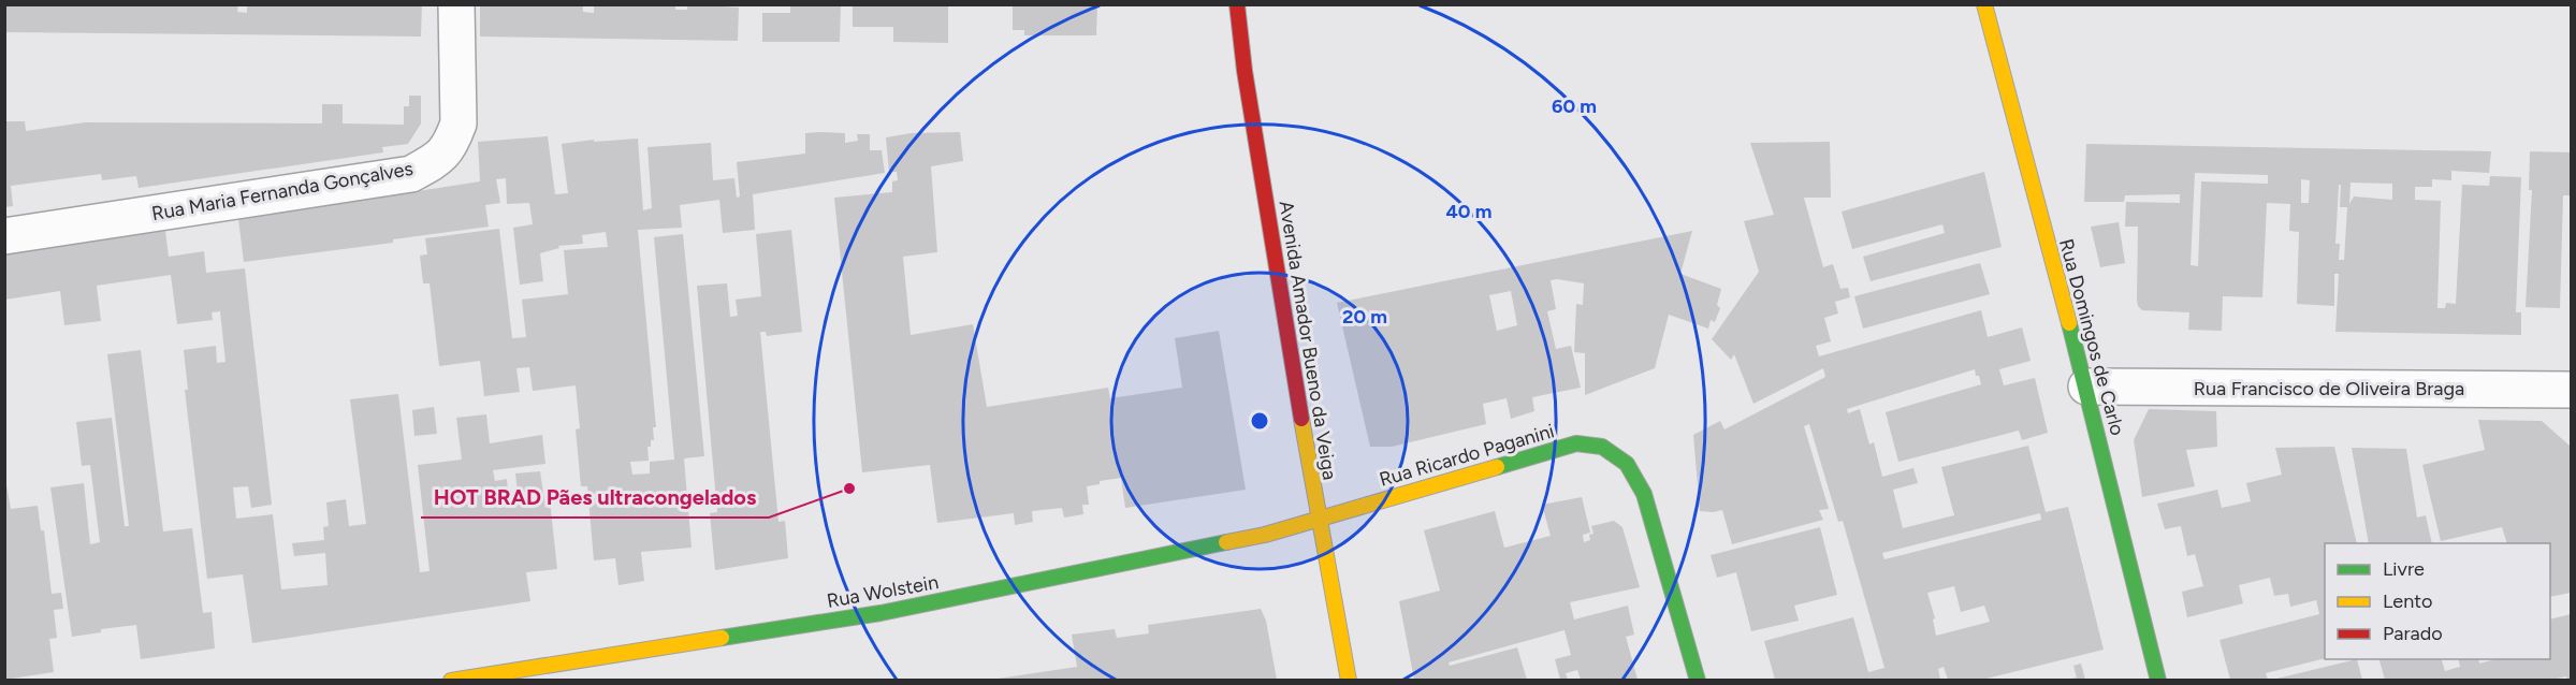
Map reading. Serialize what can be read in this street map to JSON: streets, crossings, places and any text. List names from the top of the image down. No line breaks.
{"streets":{"street":["Rua Maria Fernanda Gonçalves","Rua Domingos de Carlo","Avenida Amador Bueno da Veiga","Rua Francisco de Oliveira Braga","Rua Ricardo Paganini","Rua Wolstein"]},"crossings":[["Rua Domingos de Carlo","Rua Francisco de Oliveira Braga"],["Avenida Amador Bueno da Veiga","Rua Ricardo Paganini"],["Avenida Amador Bueno da Veiga","Rua Wolstein"],["Rua Ricardo Paganini","Rua Wolstein"]],"places":["HOT BRAD Pães ultracongelados"],"legend":["Livre","Lento","Parado"],"rings":["60 m","40 m","20 m"]}
